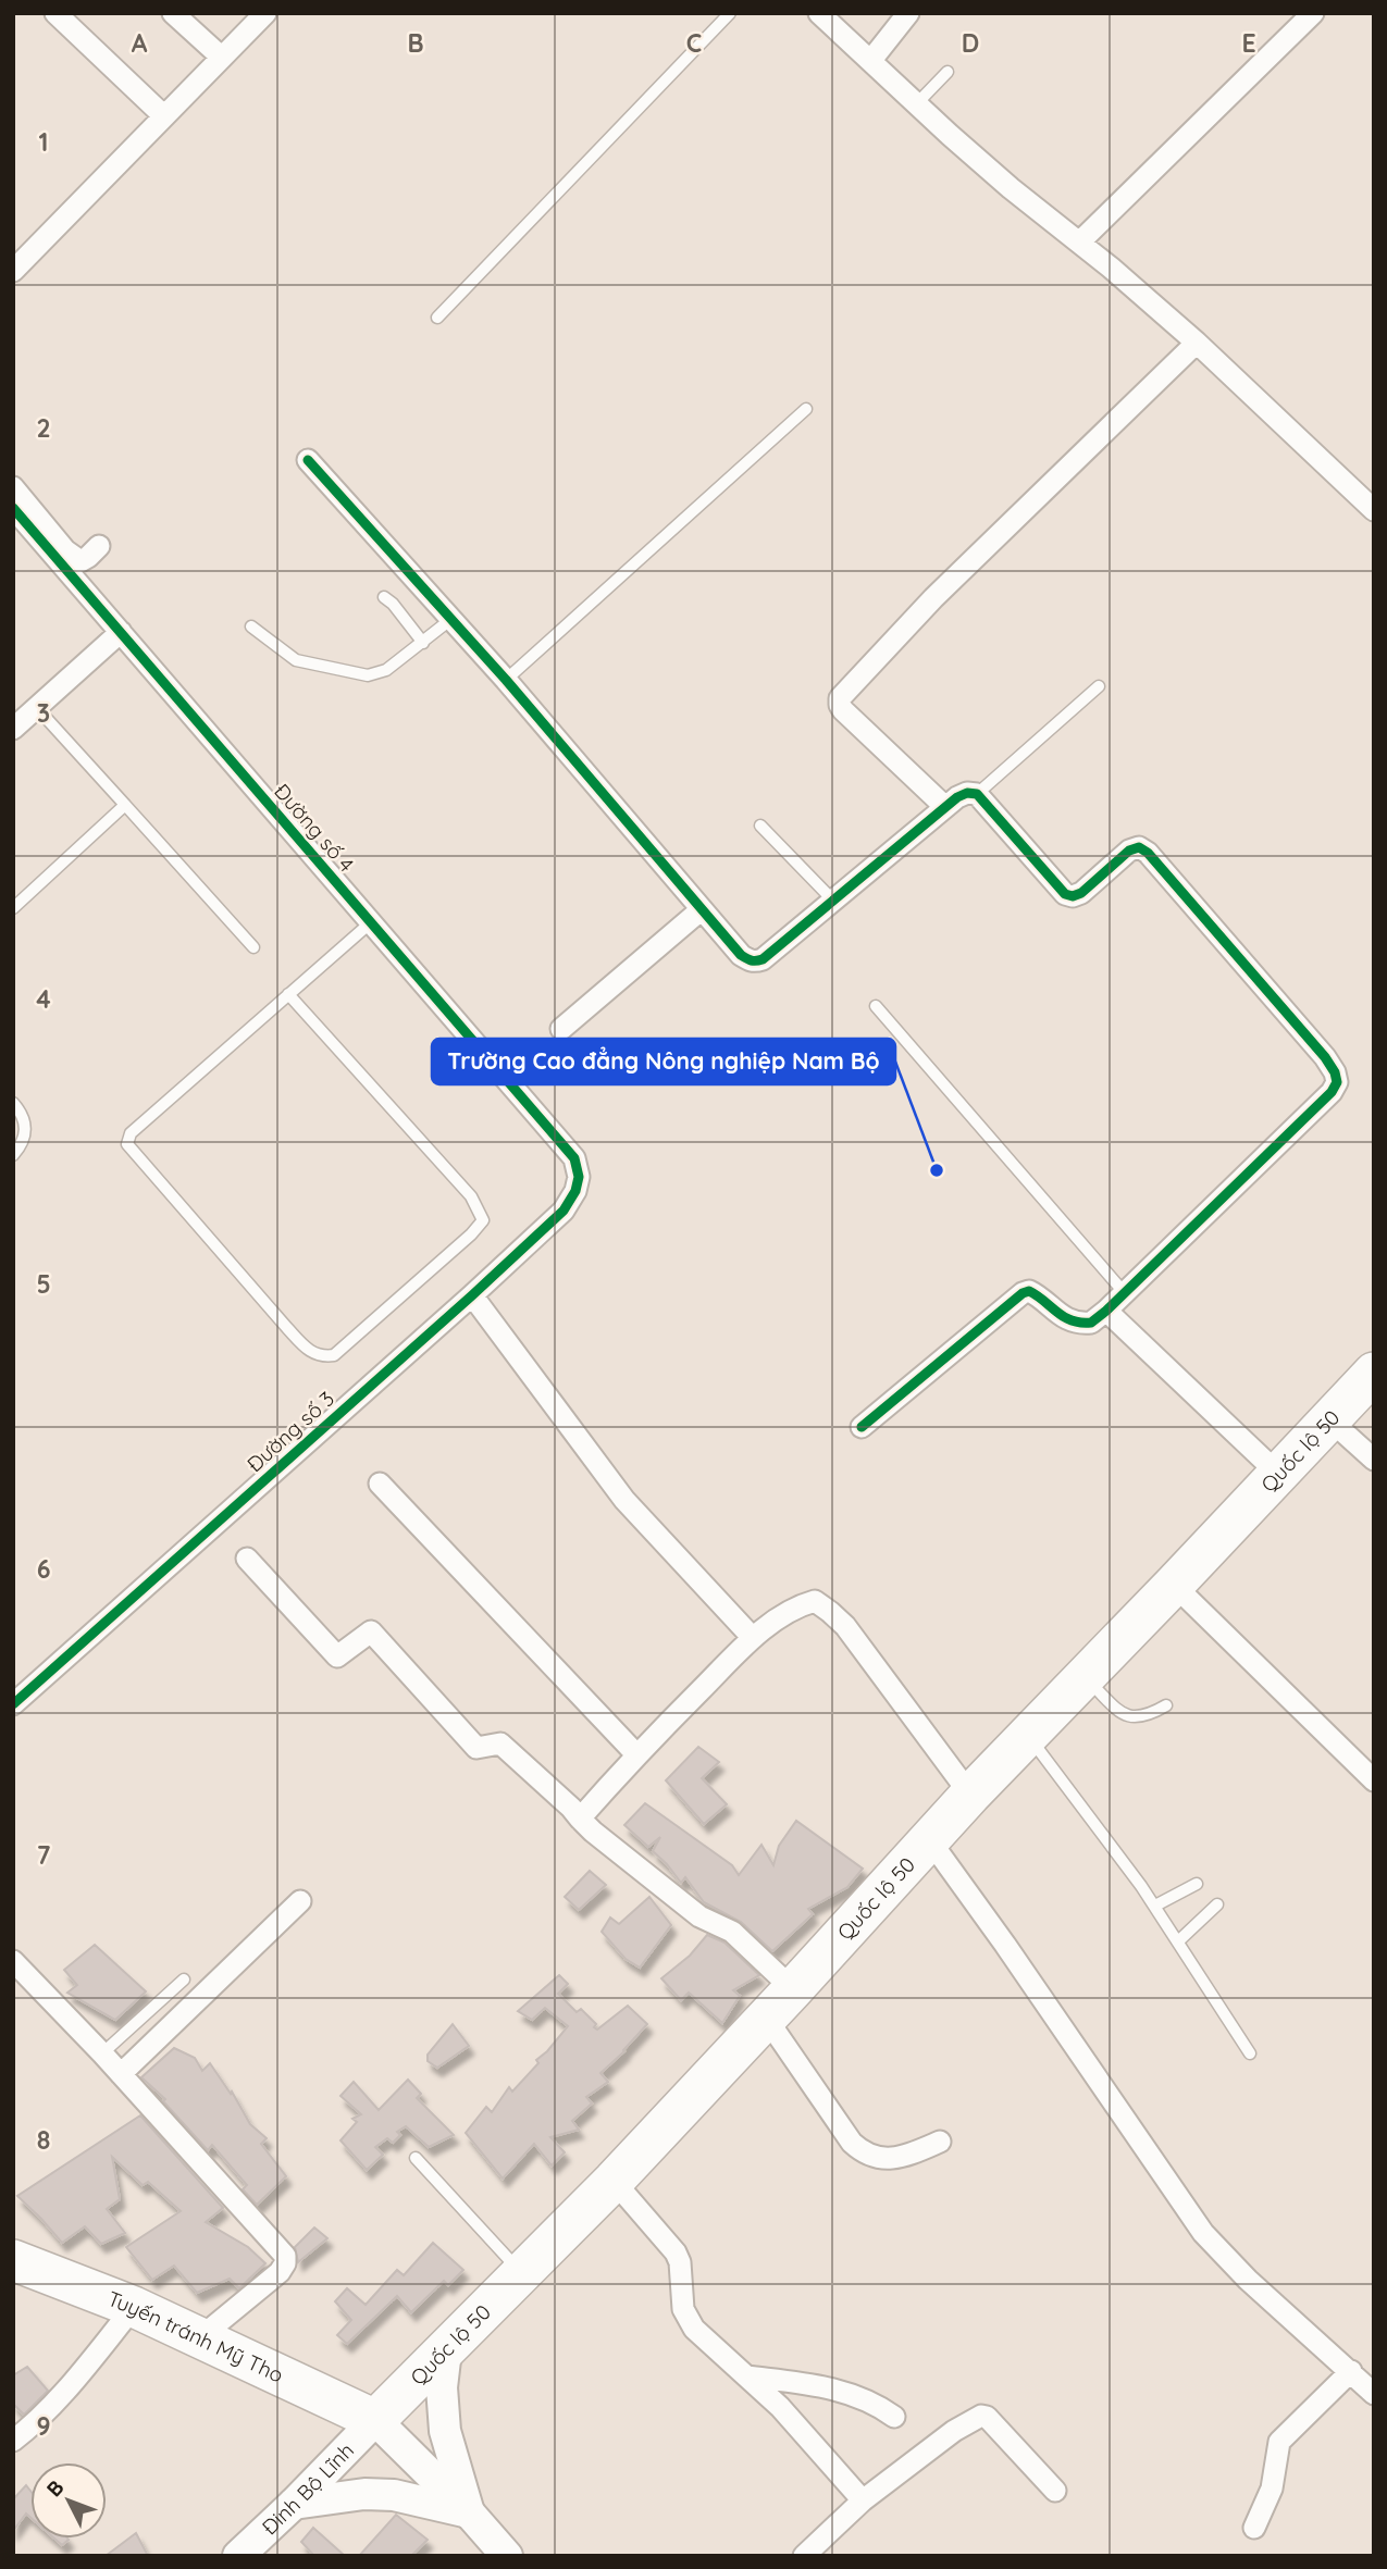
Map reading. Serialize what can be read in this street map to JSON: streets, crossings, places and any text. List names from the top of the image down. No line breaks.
{"streets":{"highway":["Quốc lộ 50","Tuyến tránh Mỹ Tho"],"main road":["Đinh Bộ Lĩnh"],"street":["Đường số 4","Đường số 3"]},"crossings":[["Đường số 4","Đường số 3"],["Quốc lộ 50","Tuyến tránh Mỹ Tho"],["Quốc lộ 50","Đinh Bộ Lĩnh"],["Tuyến tránh Mỹ Tho","Đinh Bộ Lĩnh"]],"places":["Trường Cao đẳng Nông nghiệp Nam Bộ"],"north":"top left","grid":{"columns":["A","B","C","D","E"],"rows":["1","2","3","4","5","6","7","8","9"]}}
